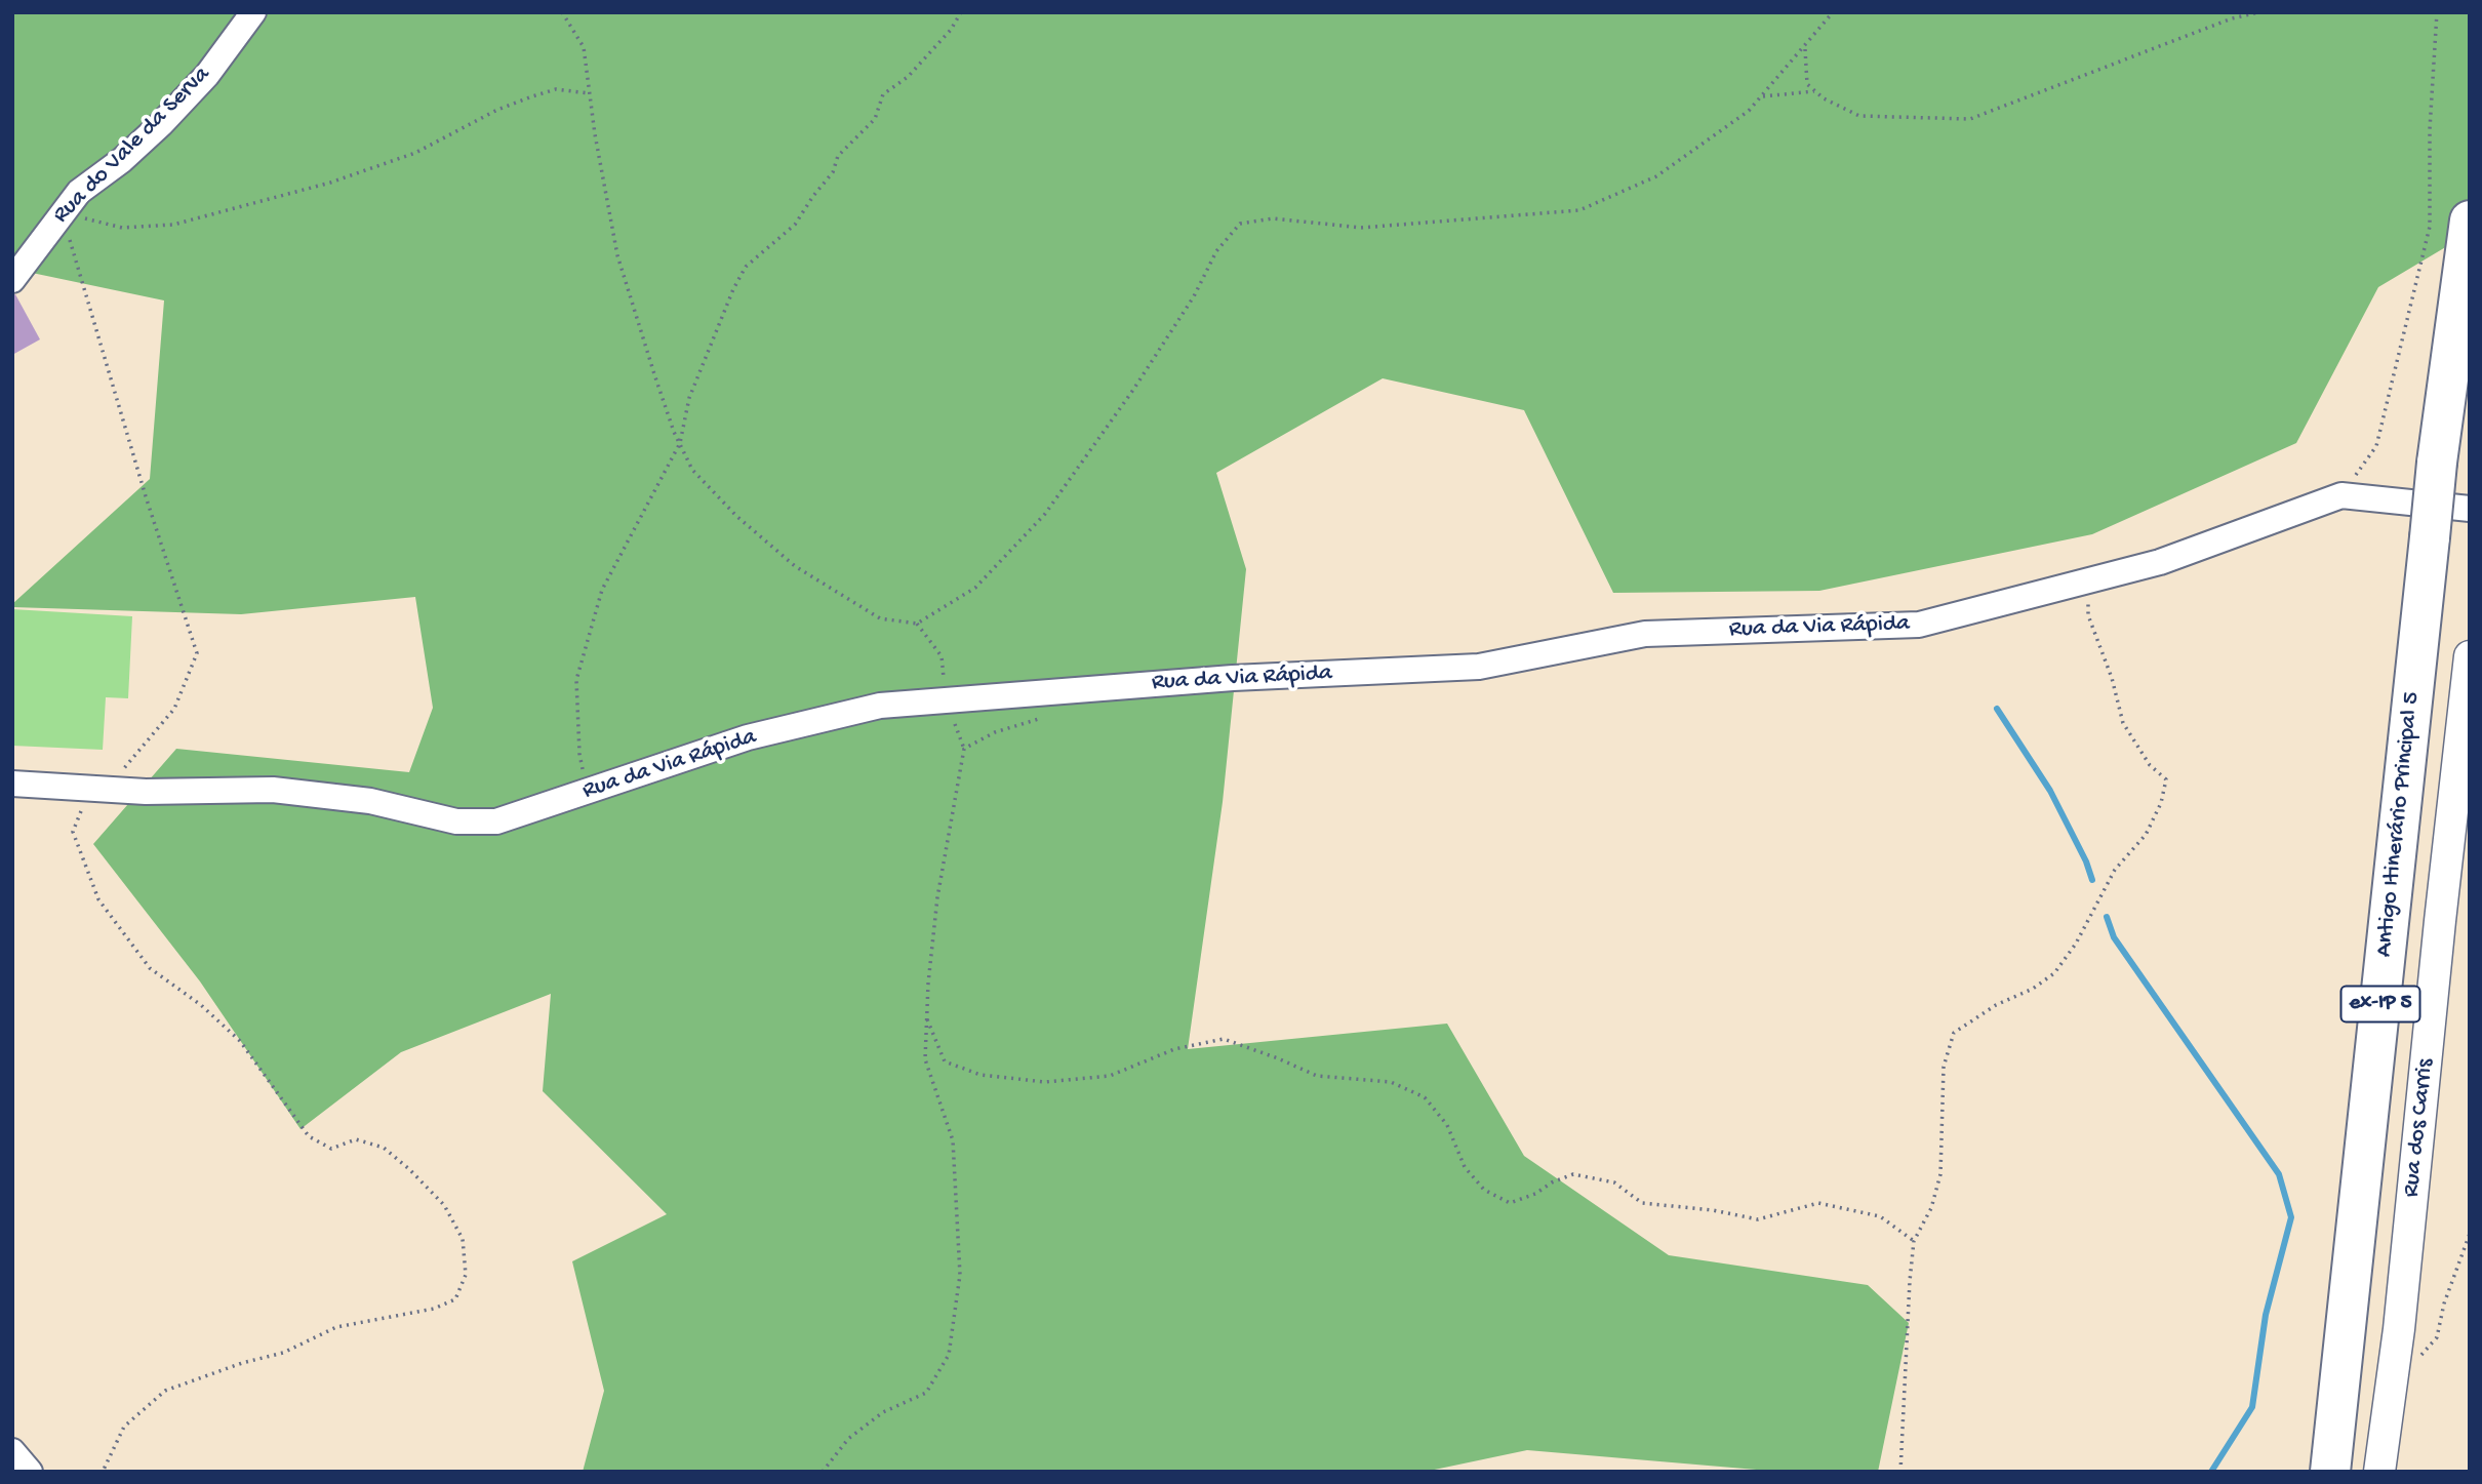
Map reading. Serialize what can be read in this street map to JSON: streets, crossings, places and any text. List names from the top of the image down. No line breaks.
{"streets":{"highway":["Antigo Itinerário Principal 5","ex-IP 5"],"street":["Rua do Vale da Serva","Rua da Via Rápida","Rua dos Carris"]}}
